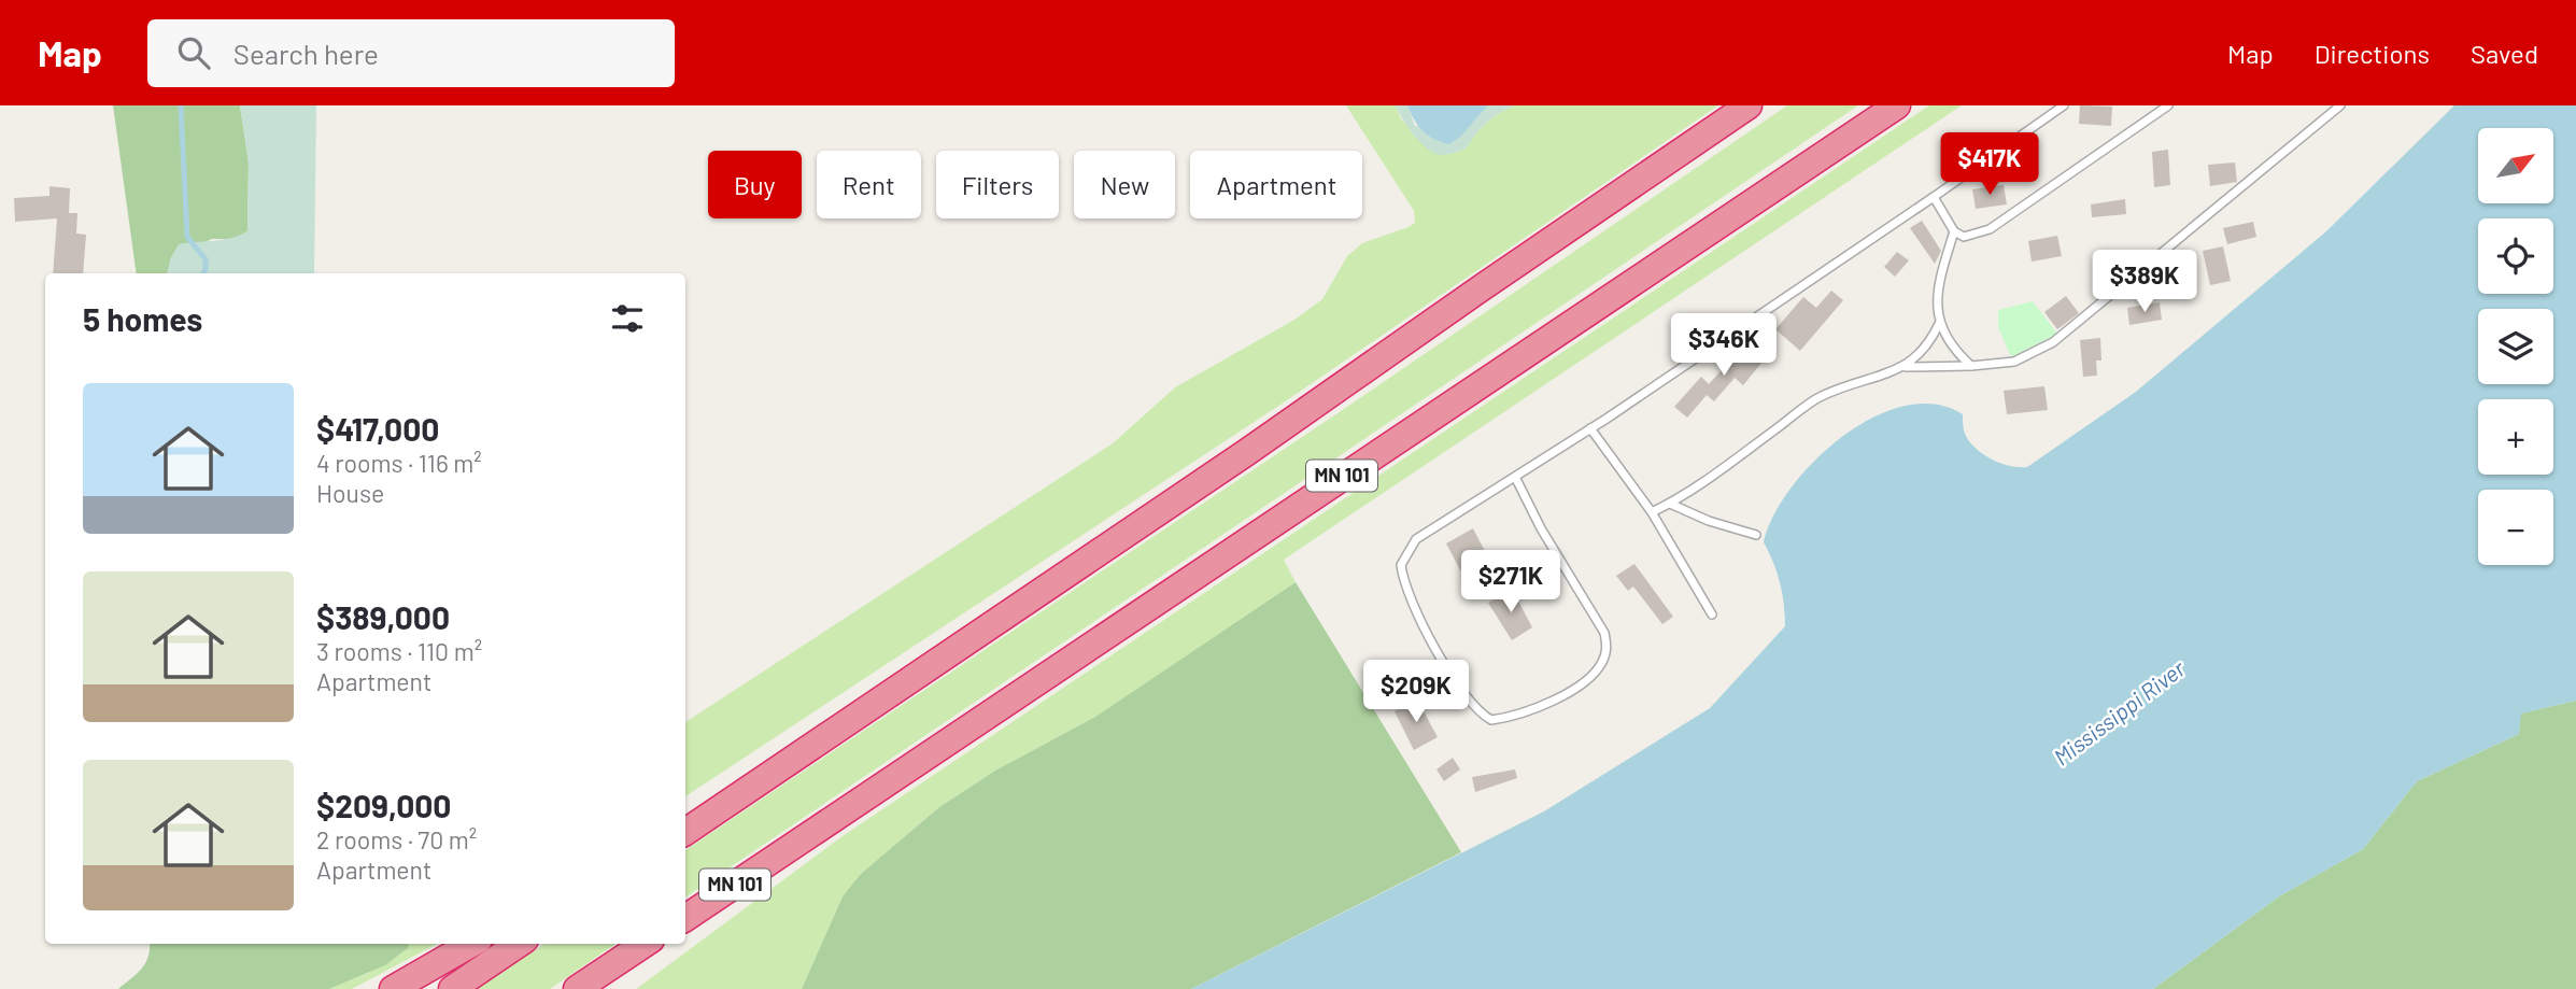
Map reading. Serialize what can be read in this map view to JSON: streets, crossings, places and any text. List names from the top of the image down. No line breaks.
{"streets":{"highway":["MN 101"]},"water":["Mississippi River"],"north":"top right","page":{"header":"Map","search":"Search here","nav":["Map","Directions","Saved"],"map_buttons":["+","−"],"price":["$417K","$389K","$346K","$271K","$209K"],"chip":["Buy","Rent","Filters","New","Apartment"],"heading":"5 homes","list":[{"name":"$417,000","note":"4 rooms · 116 m² · House"},{"name":"$389,000","note":"3 rooms · 110 m² · Apartment"},{"name":"$209,000","note":"2 rooms · 70 m² · Apartment"}]}}
